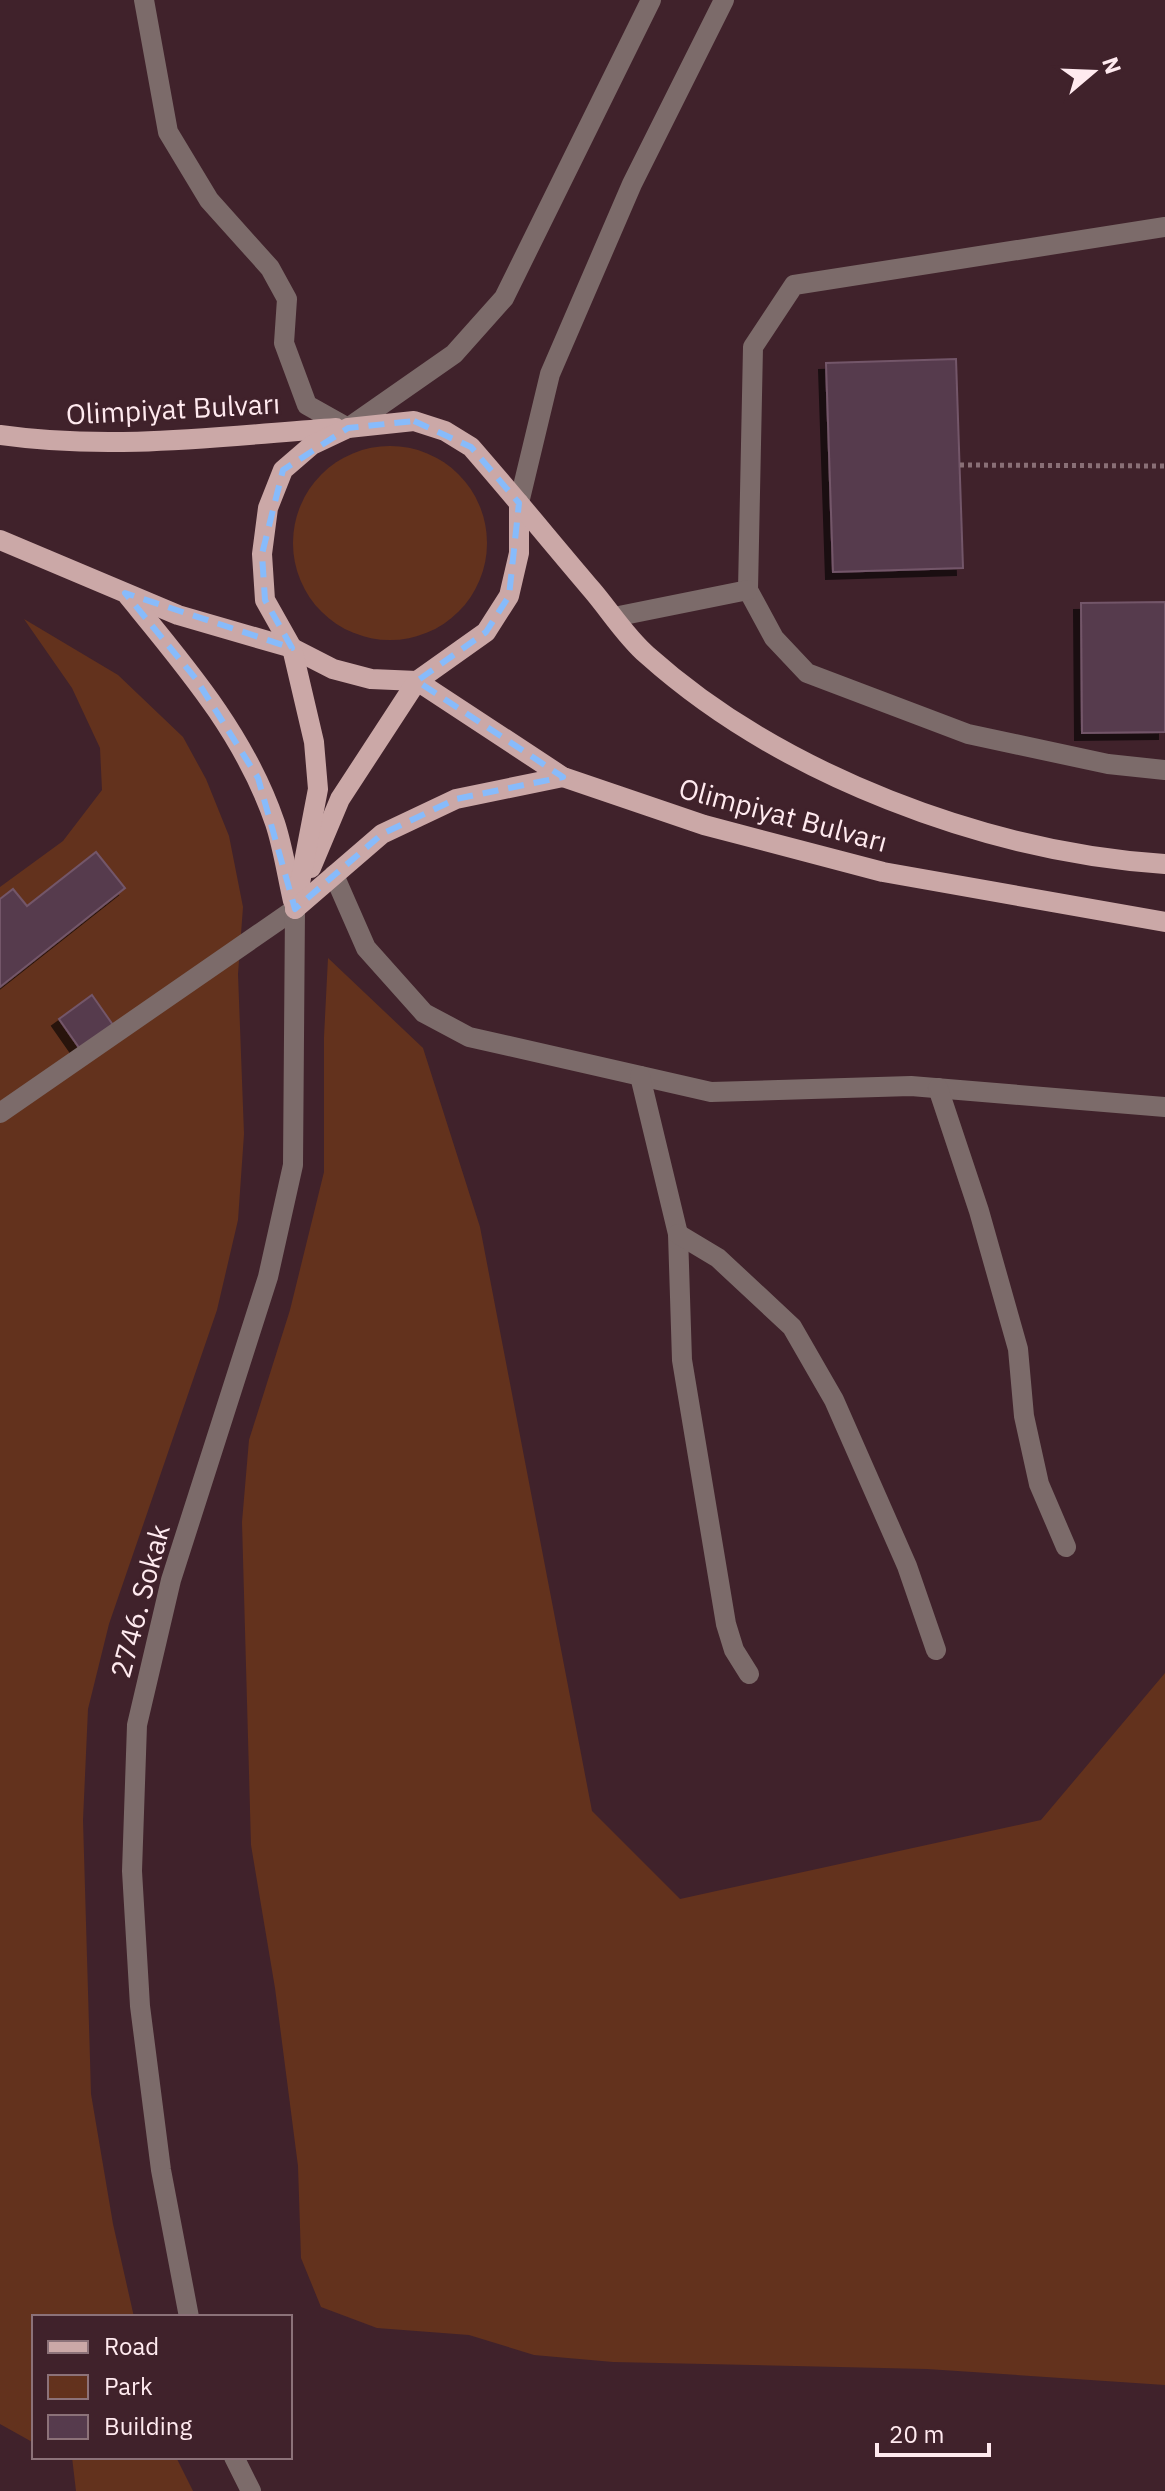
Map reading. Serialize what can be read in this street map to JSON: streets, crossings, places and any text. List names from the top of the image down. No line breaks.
{"streets":{"main road":["Olimpiyat Bulvarı"],"street":["2746. Sokak"]},"legend":["Road","Park","Building"],"scale_bar":"20 m","north":"right"}
